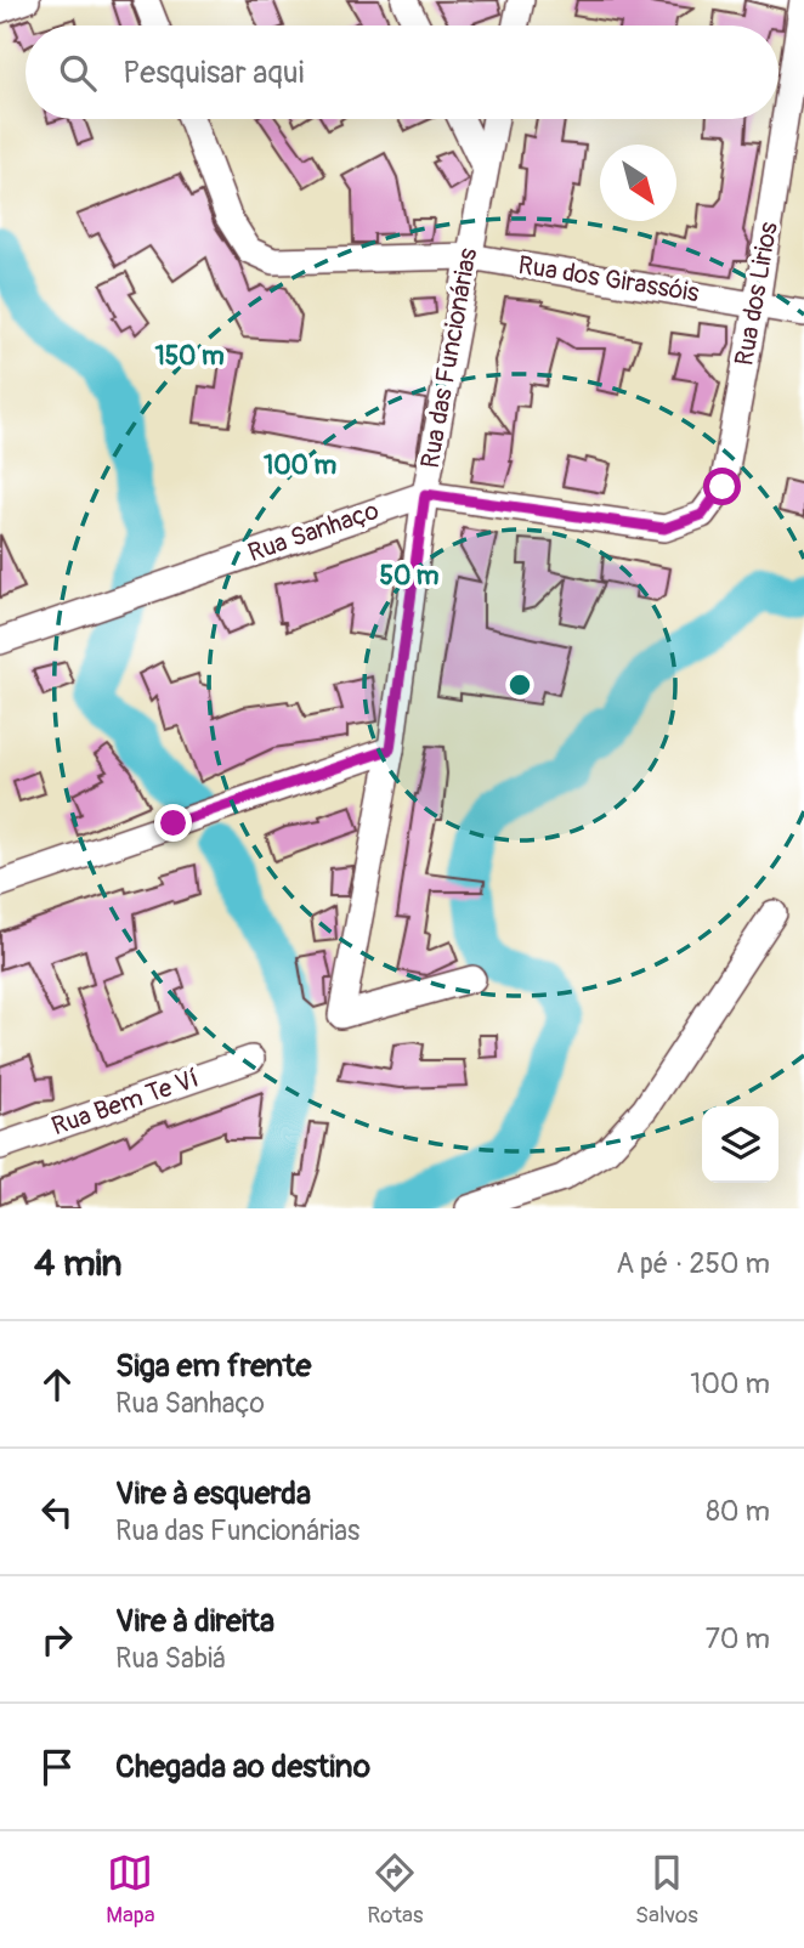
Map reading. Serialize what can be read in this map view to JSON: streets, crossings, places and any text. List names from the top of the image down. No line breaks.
{"streets":{"street":["Rua dos Girassóis","Rua dos Lirios","Rua das Funcionárias","Rua Sanhaço","Rua Bem Te Ví"]},"crossings":[["Rua dos Girassóis","Rua dos Lirios"],["Rua dos Girassóis","Rua das Funcionárias"],["Rua dos Lirios","Rua Sanhaço"],["Rua das Funcionárias","Rua Sanhaço"]],"north":"bottom right","page":{"search":"Pesquisar aqui","heading":["4 min","A pé · 250 m"],"list":[["Siga em frente","Rua Sanhaço","100 m"],["Vire à esquerda","Rua das Funcionárias","80 m"],["Vire à direita","Rua Sabiá","70 m"],"Chegada ao destino"],"nav":["Mapa","Rotas","Salvos"]},"rings":["150 m","100 m","50 m"]}
